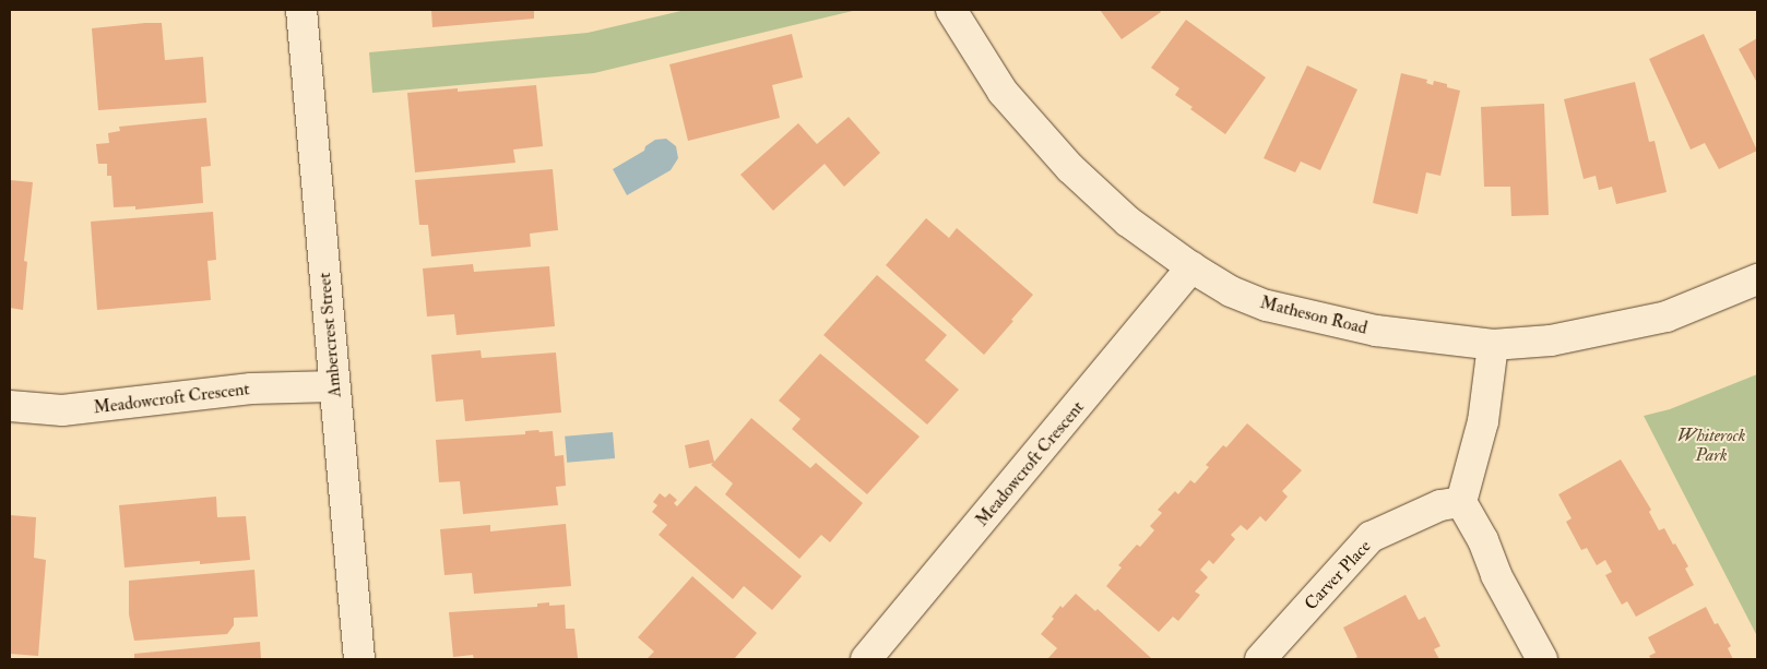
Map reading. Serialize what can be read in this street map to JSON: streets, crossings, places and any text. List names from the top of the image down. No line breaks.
{"streets":{"street":["Matheson Road","Ambercrest Street","Meadowcroft Crescent","Carver Place"]},"crossings":[["Matheson Road","Meadowcroft Crescent"],["Ambercrest Street","Meadowcroft Crescent"]],"parks":["Whiterock Park"]}
